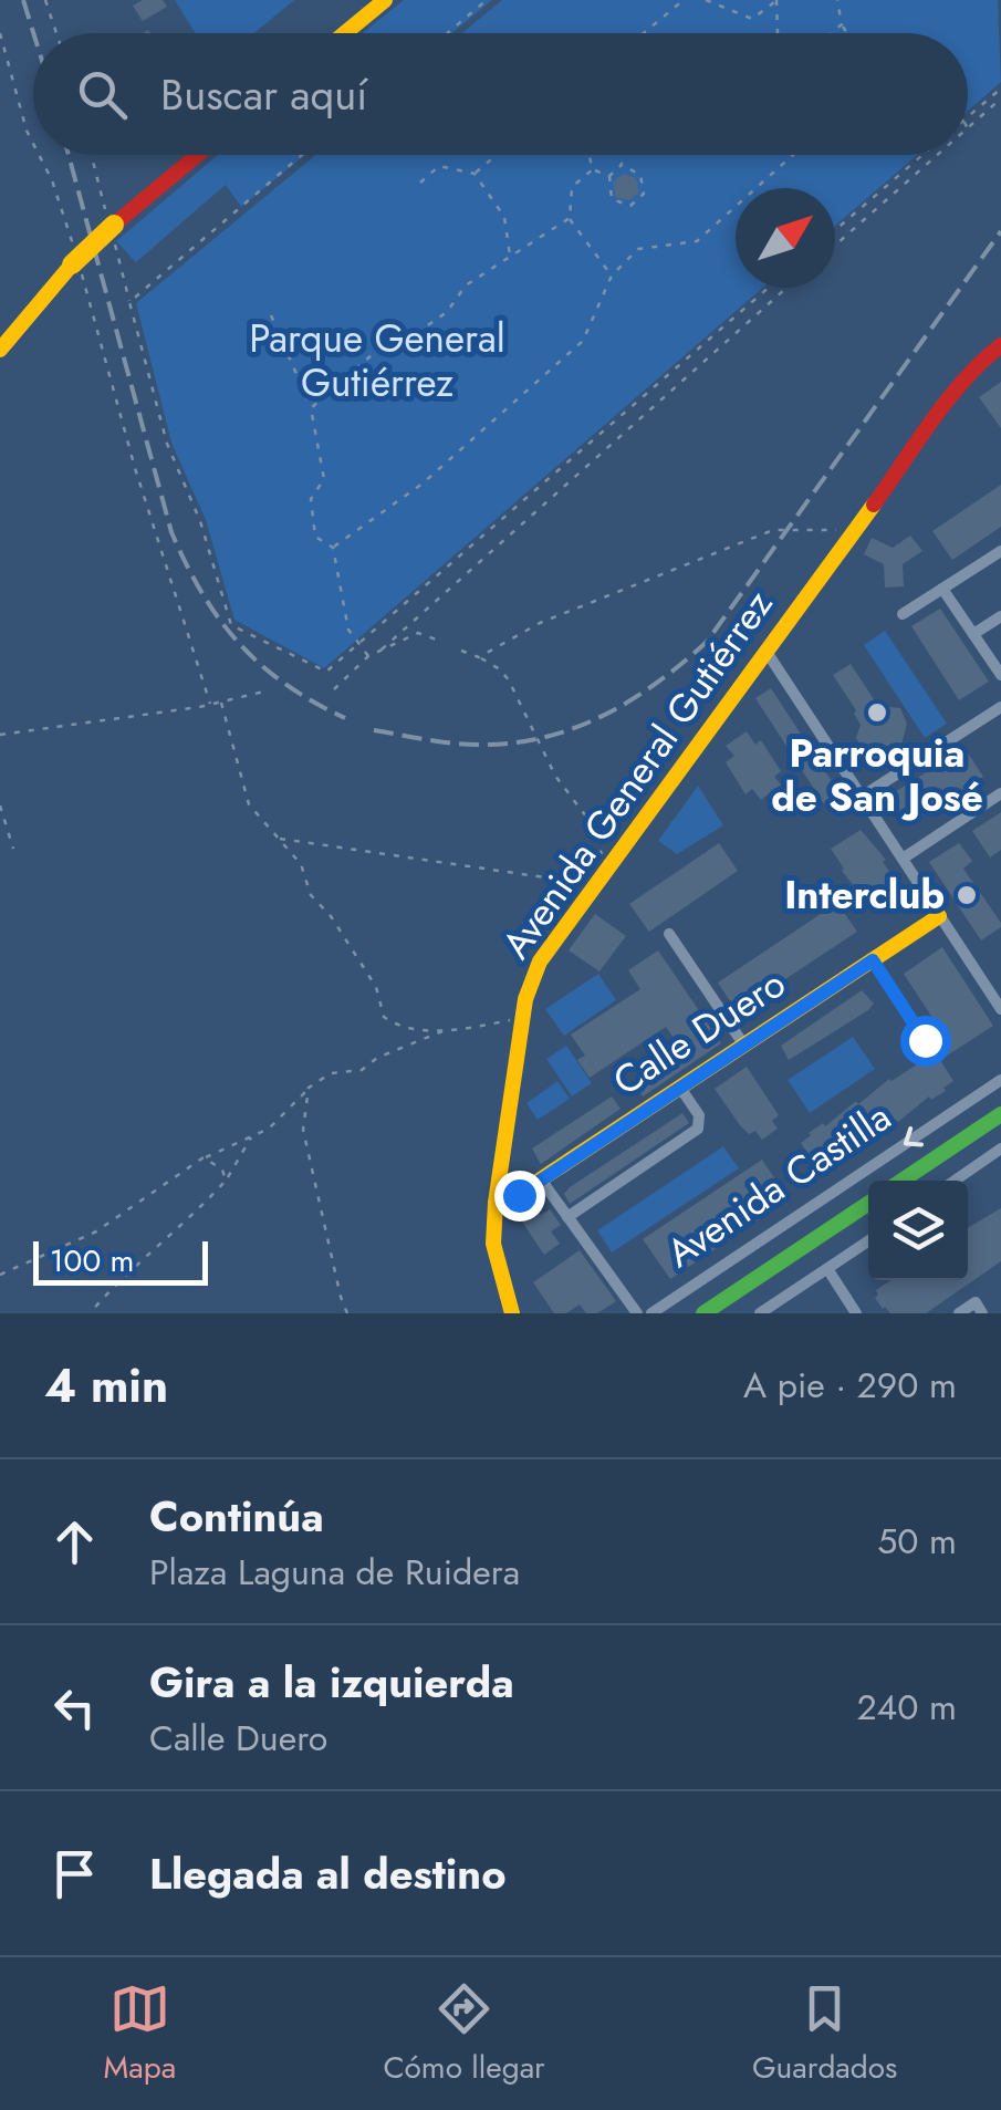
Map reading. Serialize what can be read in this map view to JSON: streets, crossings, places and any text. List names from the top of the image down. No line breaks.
{"streets":{"main road":["Avenida General Gutiérrez","Calle Duero","Avenida Castilla"]},"crossings":[["Avenida General Gutiérrez","Calle Duero"]],"parks":["Parque General Gutiérrez"],"places":["Parroquia de San José","Interclub"],"scale_bar":"100 m","north":"top right","page":{"search":"Buscar aquí","scale":"100 m","heading":["4 min","A pie · 290 m"],"list":[["Continúa","Plaza Laguna de Ruidera","50 m"],["Gira a la izquierda","Calle Duero","240 m"],"Llegada al destino"],"nav":["Mapa","Cómo llegar","Guardados"]}}
